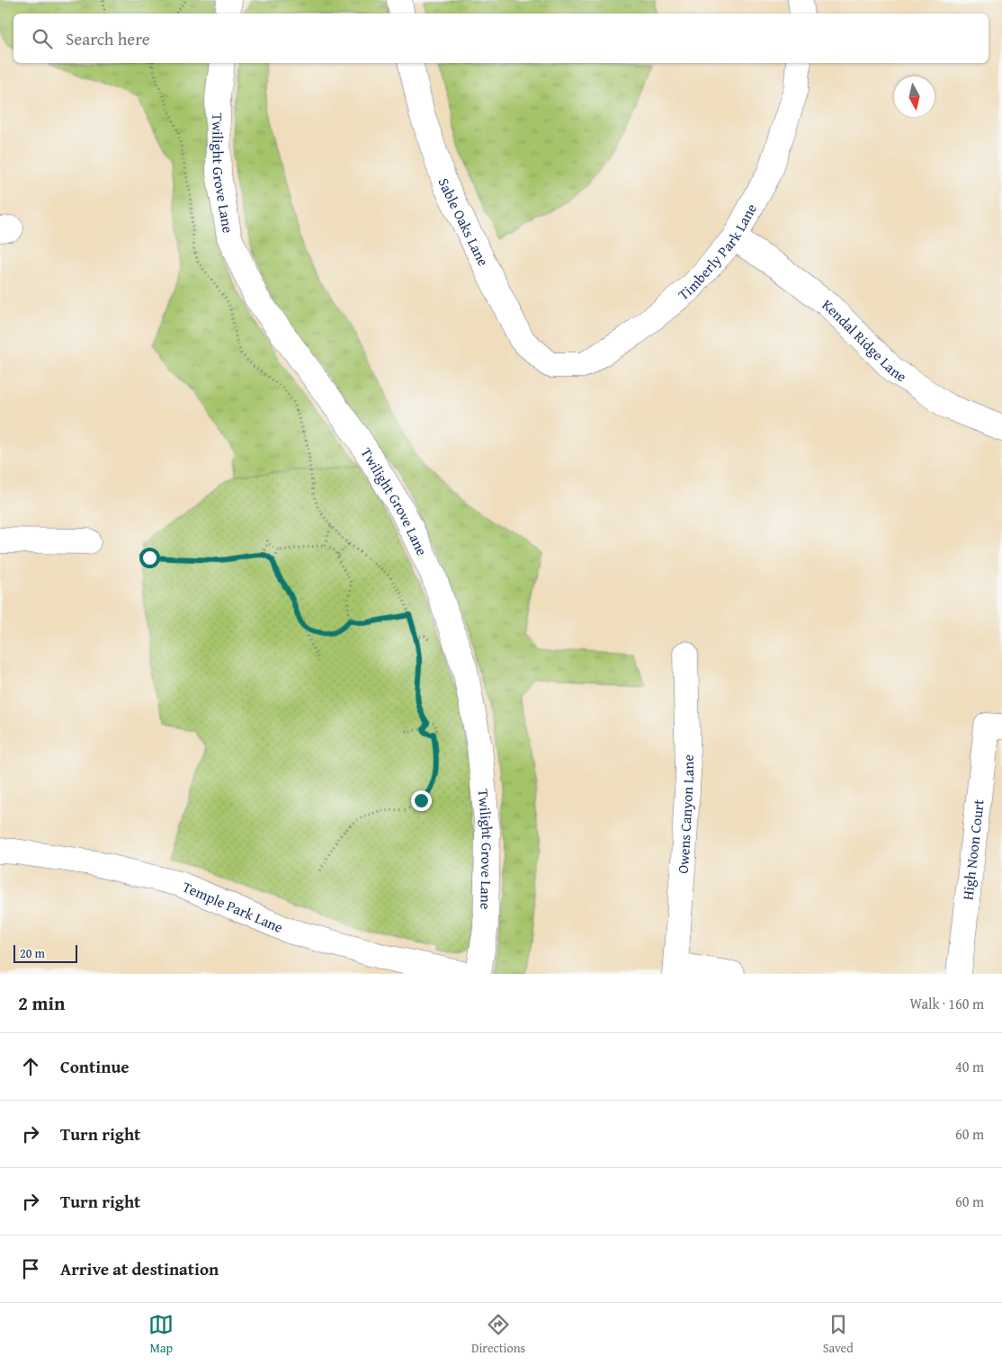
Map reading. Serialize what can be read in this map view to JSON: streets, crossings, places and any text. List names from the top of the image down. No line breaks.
{"streets":{"street":["Twilight Grove Lane","Sable Oaks Lane","Timberly Park Lane","Kendal Ridge Lane","Owens Canyon Lane","High Noon Court","Temple Park Lane"]},"crossings":[["Sable Oaks Lane","Timberly Park Lane"],["Timberly Park Lane","Kendal Ridge Lane"]],"scale_bar":"20 m","north":"bottom","page":{"search":"Search here","scale":"20 m","heading":["2 min","Walk · 160 m"],"list":[["Continue","40 m"],["Turn right","60 m"],["Turn right","60 m"],"Arrive at destination"],"nav":["Map","Directions","Saved"]}}
